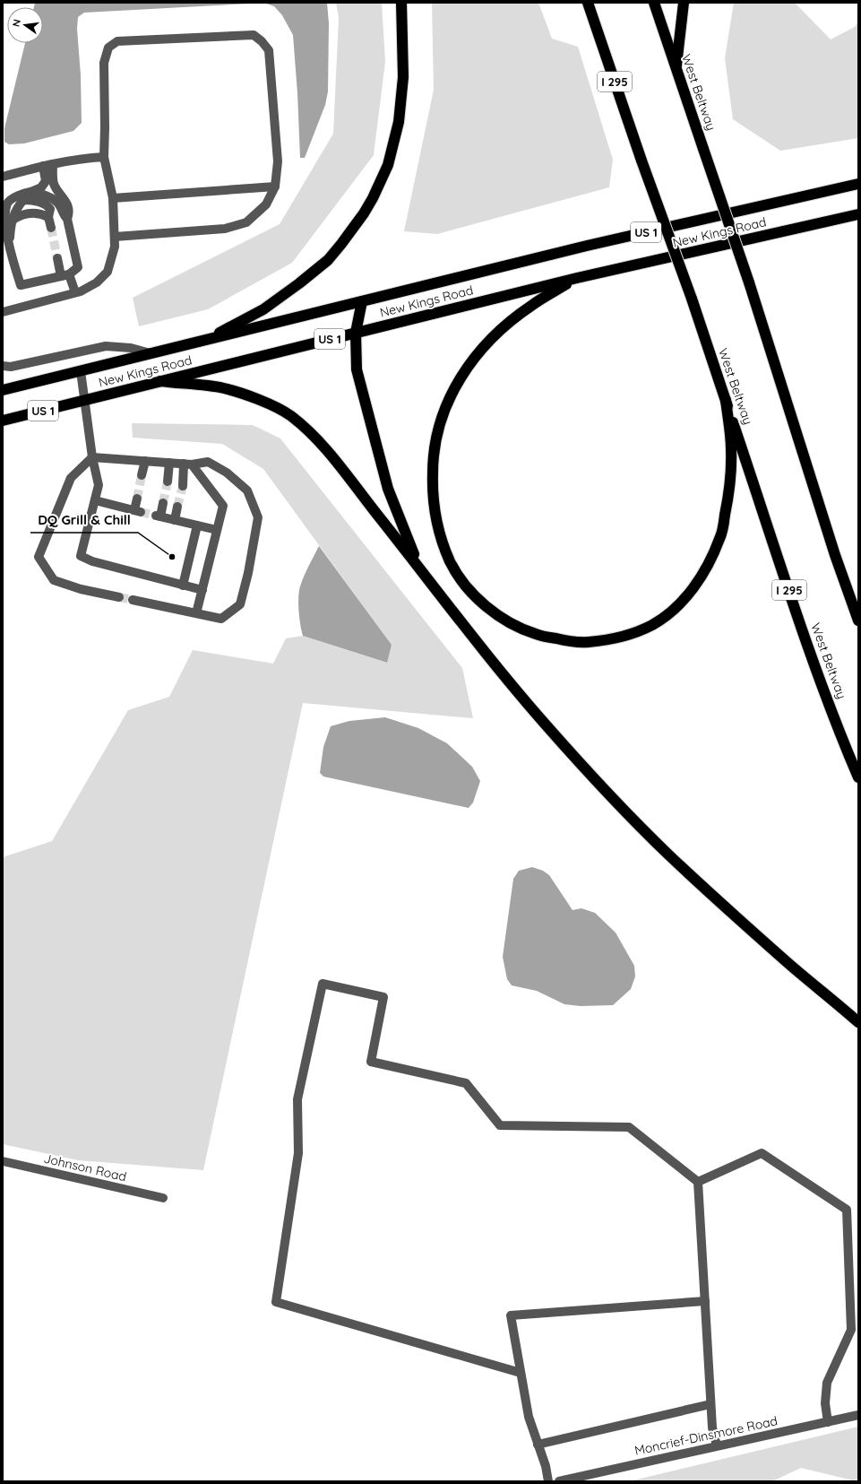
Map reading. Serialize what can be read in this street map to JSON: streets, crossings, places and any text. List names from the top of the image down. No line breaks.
{"streets":{"highway":["I 295","West Beltway","US 1","New Kings Road"],"street":["Johnson Road","Moncrief-Dinsmore Road"]},"places":["DQ Grill & Chill"],"north":"left"}
